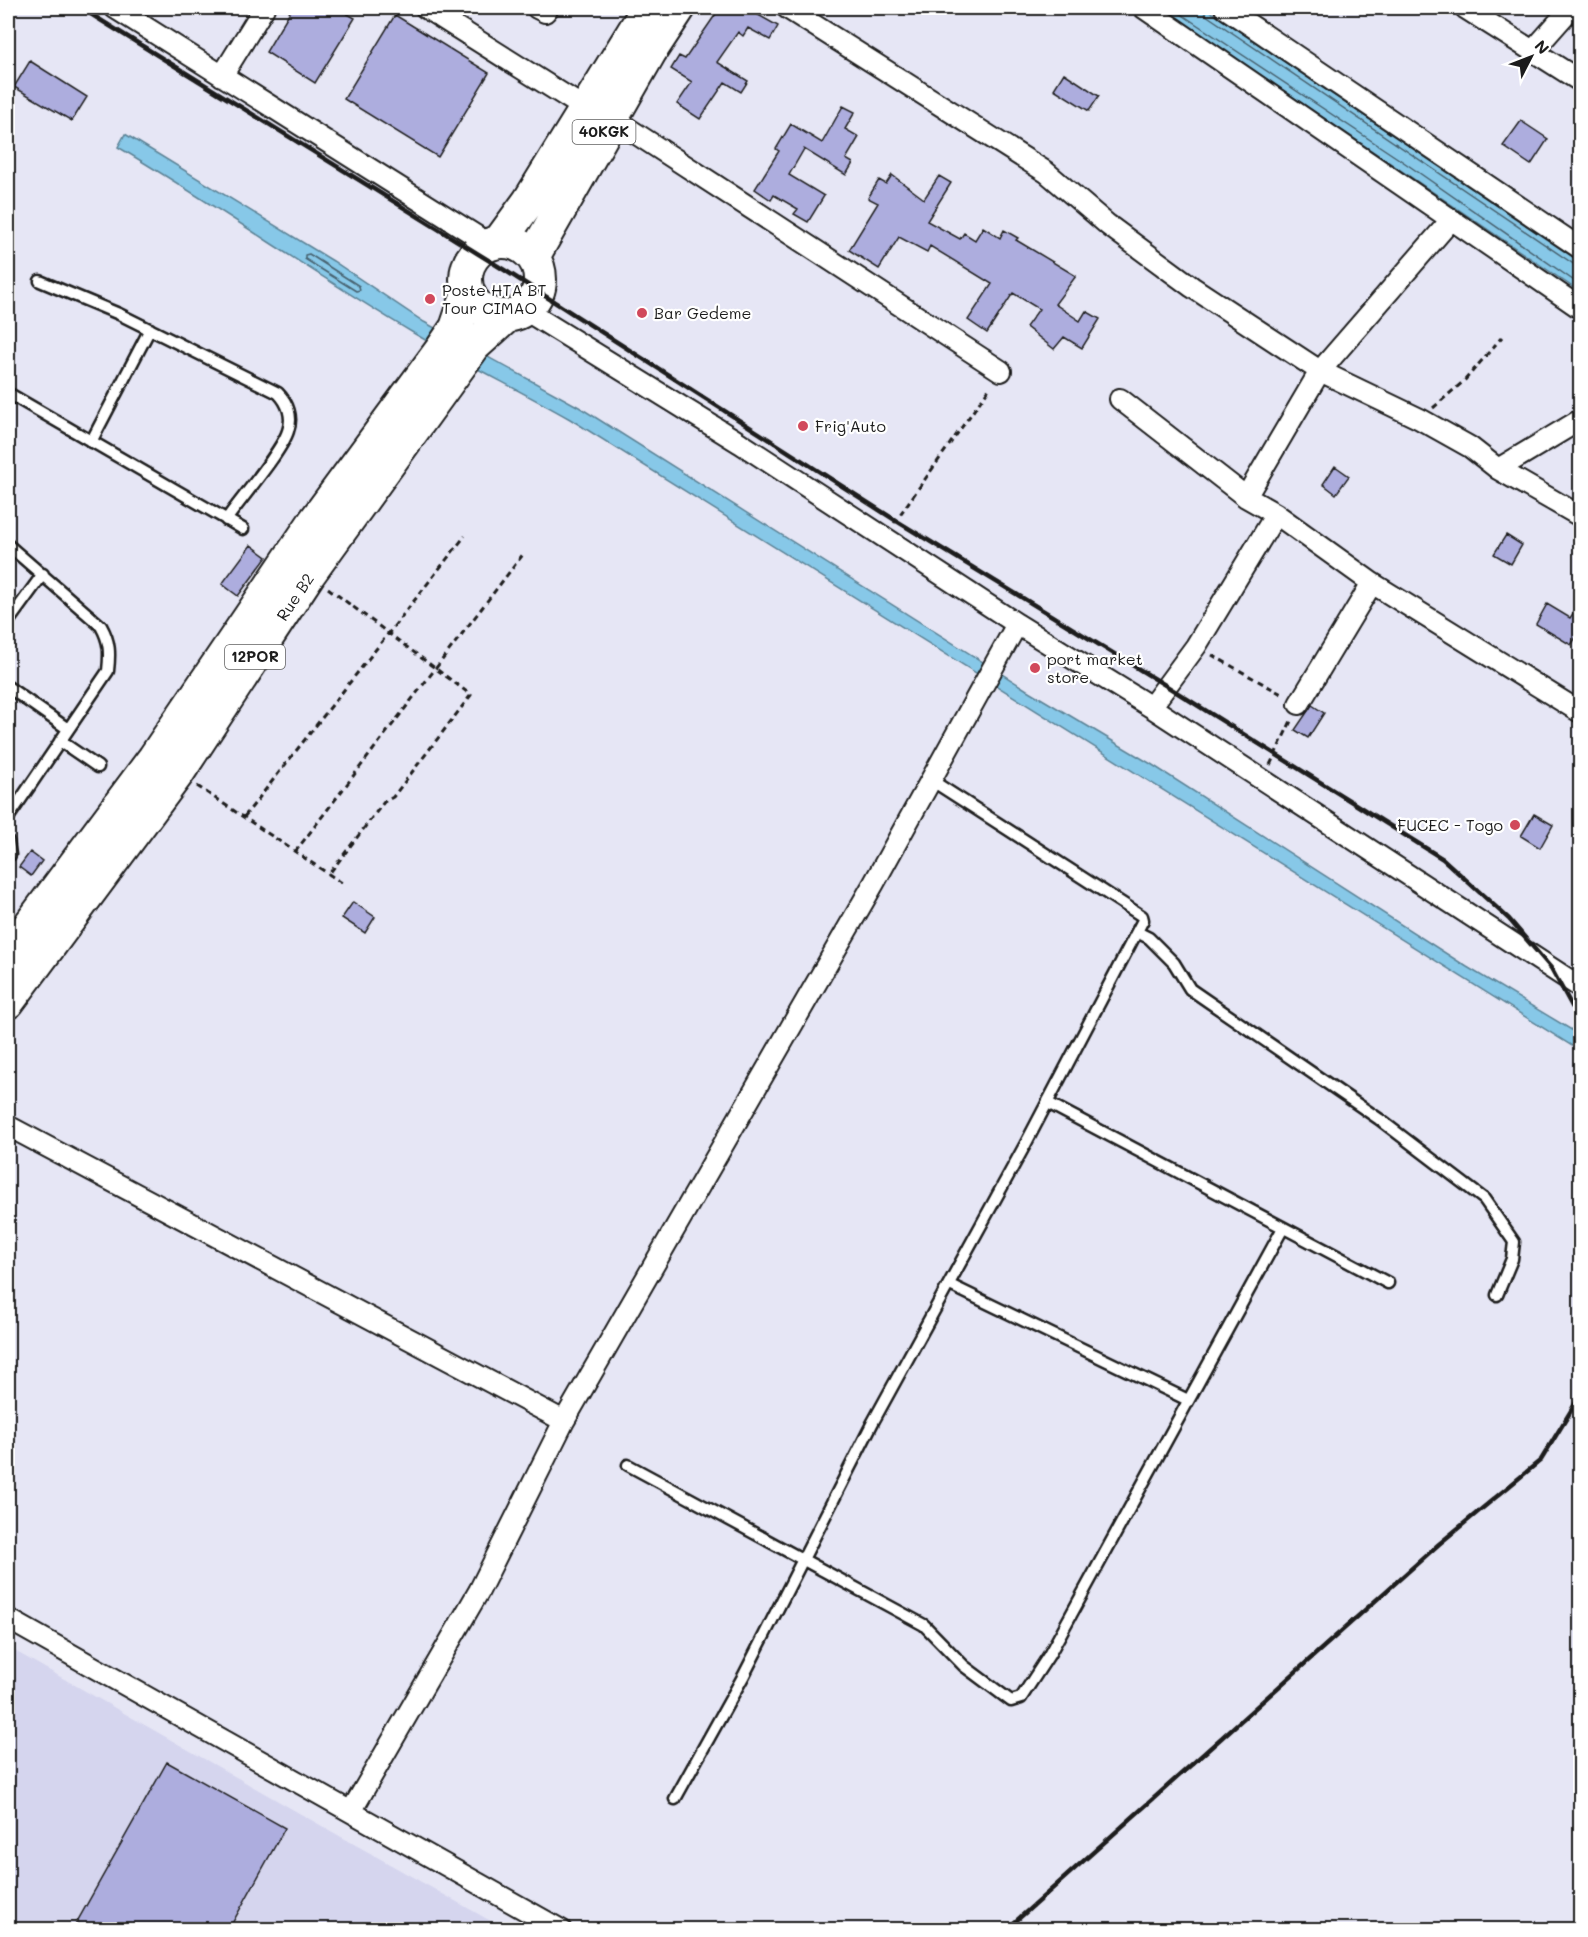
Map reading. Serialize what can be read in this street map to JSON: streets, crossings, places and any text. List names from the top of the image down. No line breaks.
{"streets":{"main road":["40KGK","Rue B2","12POR"]},"crossings":[["40KGK","Rue B2"]],"places":["Poste HTA BT Tour CIMAO","Bar Gedeme","Frig'Auto","port market store","FUCEC - Togo"],"north":"top right"}
